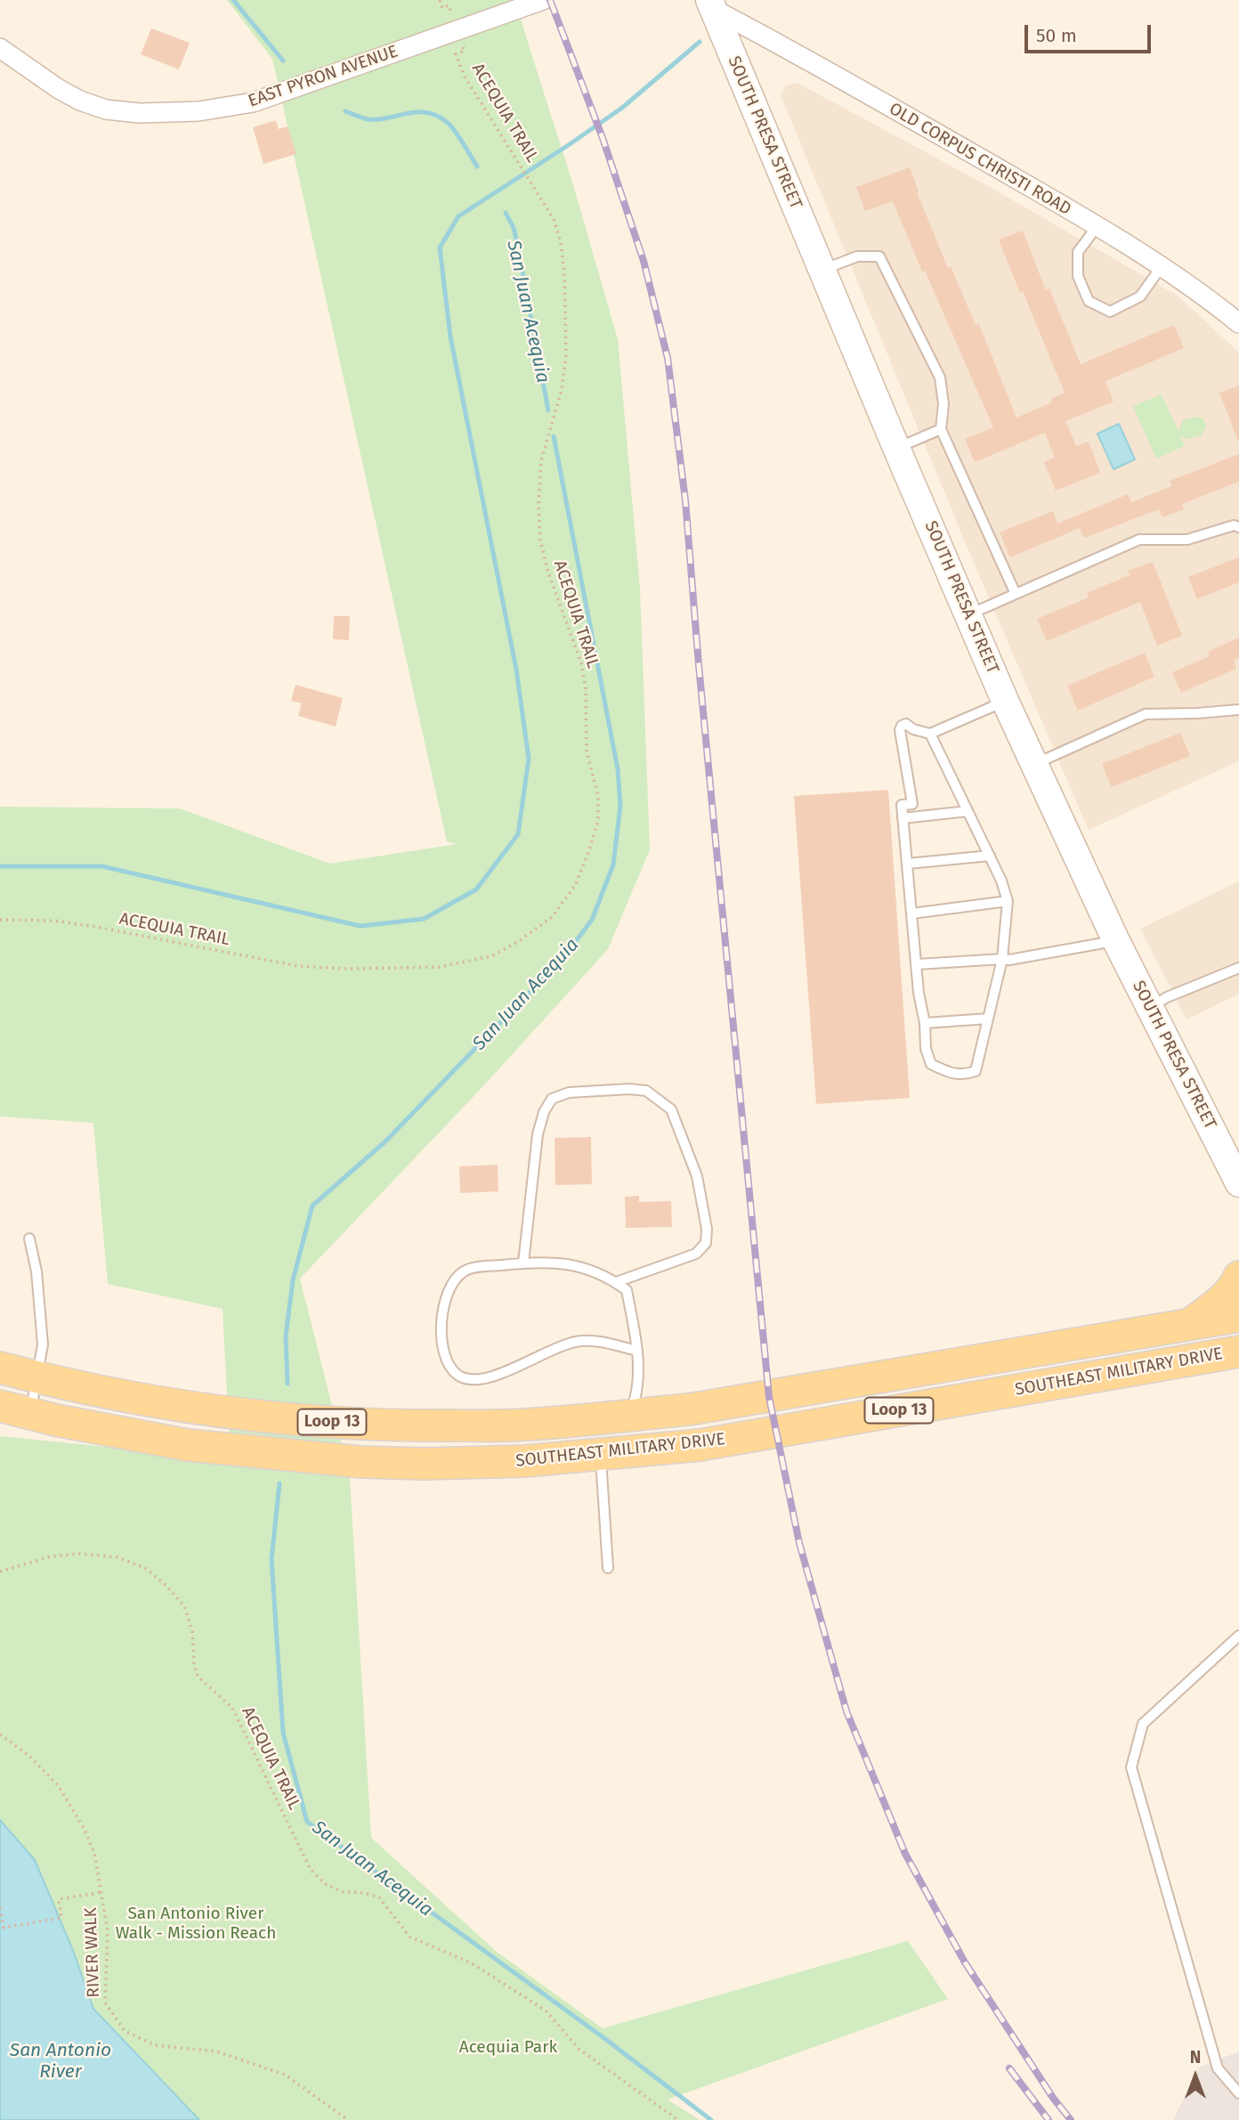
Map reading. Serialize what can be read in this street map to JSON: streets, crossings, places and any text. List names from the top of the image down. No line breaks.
{"streets":{"main road":["SOUTH PRESA STREET","SOUTHEAST MILITARY DRIVE","Loop 13"],"street":["EAST PYRON AVENUE","OLD CORPUS CHRISTI ROAD"],"path":["ACEQUIA TRAIL","RIVER WALK"]},"crossings":[["SOUTH PRESA STREET","OLD CORPUS CHRISTI ROAD"]],"water":["San Juan Acequia","San Antonio River"],"parks":["San Antonio River Walk - Mission Reach","Acequia Park"],"scale_bar":"50 m","north":"top"}
